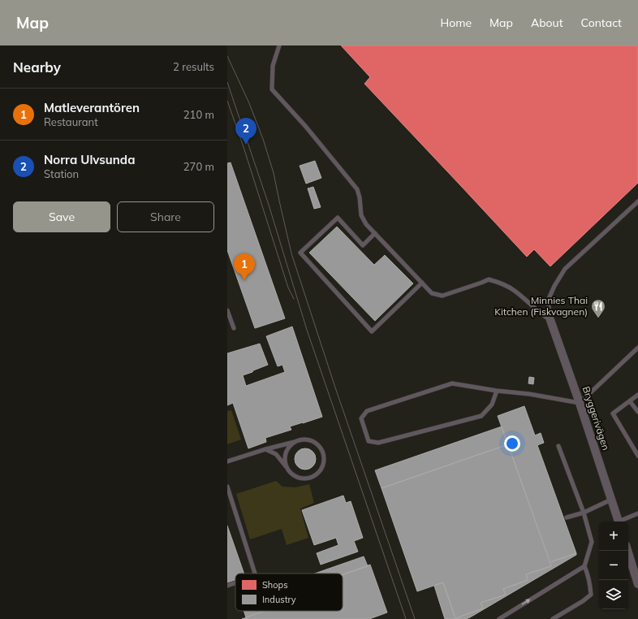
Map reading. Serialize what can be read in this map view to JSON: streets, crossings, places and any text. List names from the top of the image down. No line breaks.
{"streets":{"street":["Bryggerivägen"]},"places":{"restaurant":["Minnies Thai Kitchen (Fiskvagnen)"]},"legend":["Shops","Industry"],"page":{"header":"Map","nav":["Home","Map","About","Contact"],"heading":["Nearby","2 results"],"list":[{"mark":"1","name":"Matleverantören","note":"Restaurant","value":"210 m"},{"mark":"2","name":"Norra Ulvsunda","note":"Station","value":"270 m"}],"pins":["2","1"],"buttons":["Save","Share"],"map_buttons":["+","−"]}}
